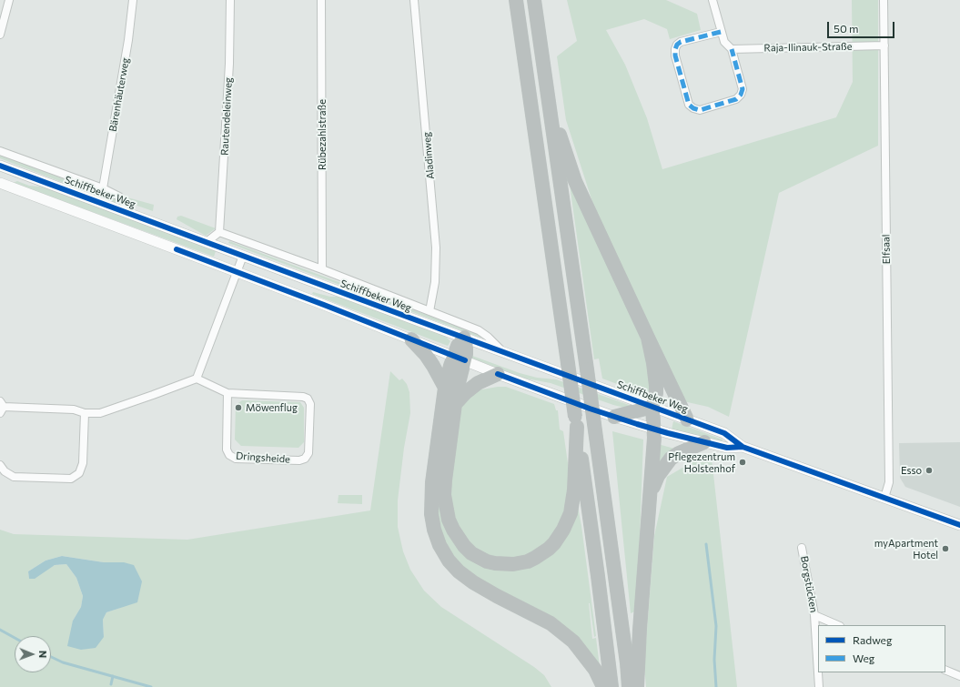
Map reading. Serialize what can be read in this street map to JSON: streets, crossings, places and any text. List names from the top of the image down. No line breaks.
{"streets":{"main road":["Schiffbeker Weg"],"street":["Raja-Ilinauk-Straße","Bärenhäuterweg","Rautendeleinweg","Rübezahlstraße","Aladinweg","Elfsaal","Dringsheide","Borgstücken"]},"crossings":[["Raja-Ilinauk-Straße","Elfsaal"],["Bärenhäuterweg","Schiffbeker Weg"],["Rautendeleinweg","Schiffbeker Weg"],["Rübezahlstraße","Schiffbeker Weg"],["Aladinweg","Schiffbeker Weg"],["Schiffbeker Weg","Elfsaal"]],"places":["Möwenflug","Pflegezentrum Holstenhof","Esso","myApartment Hotel"],"legend":["Radweg","Weg"],"scale_bar":"50 m","north":"right"}
